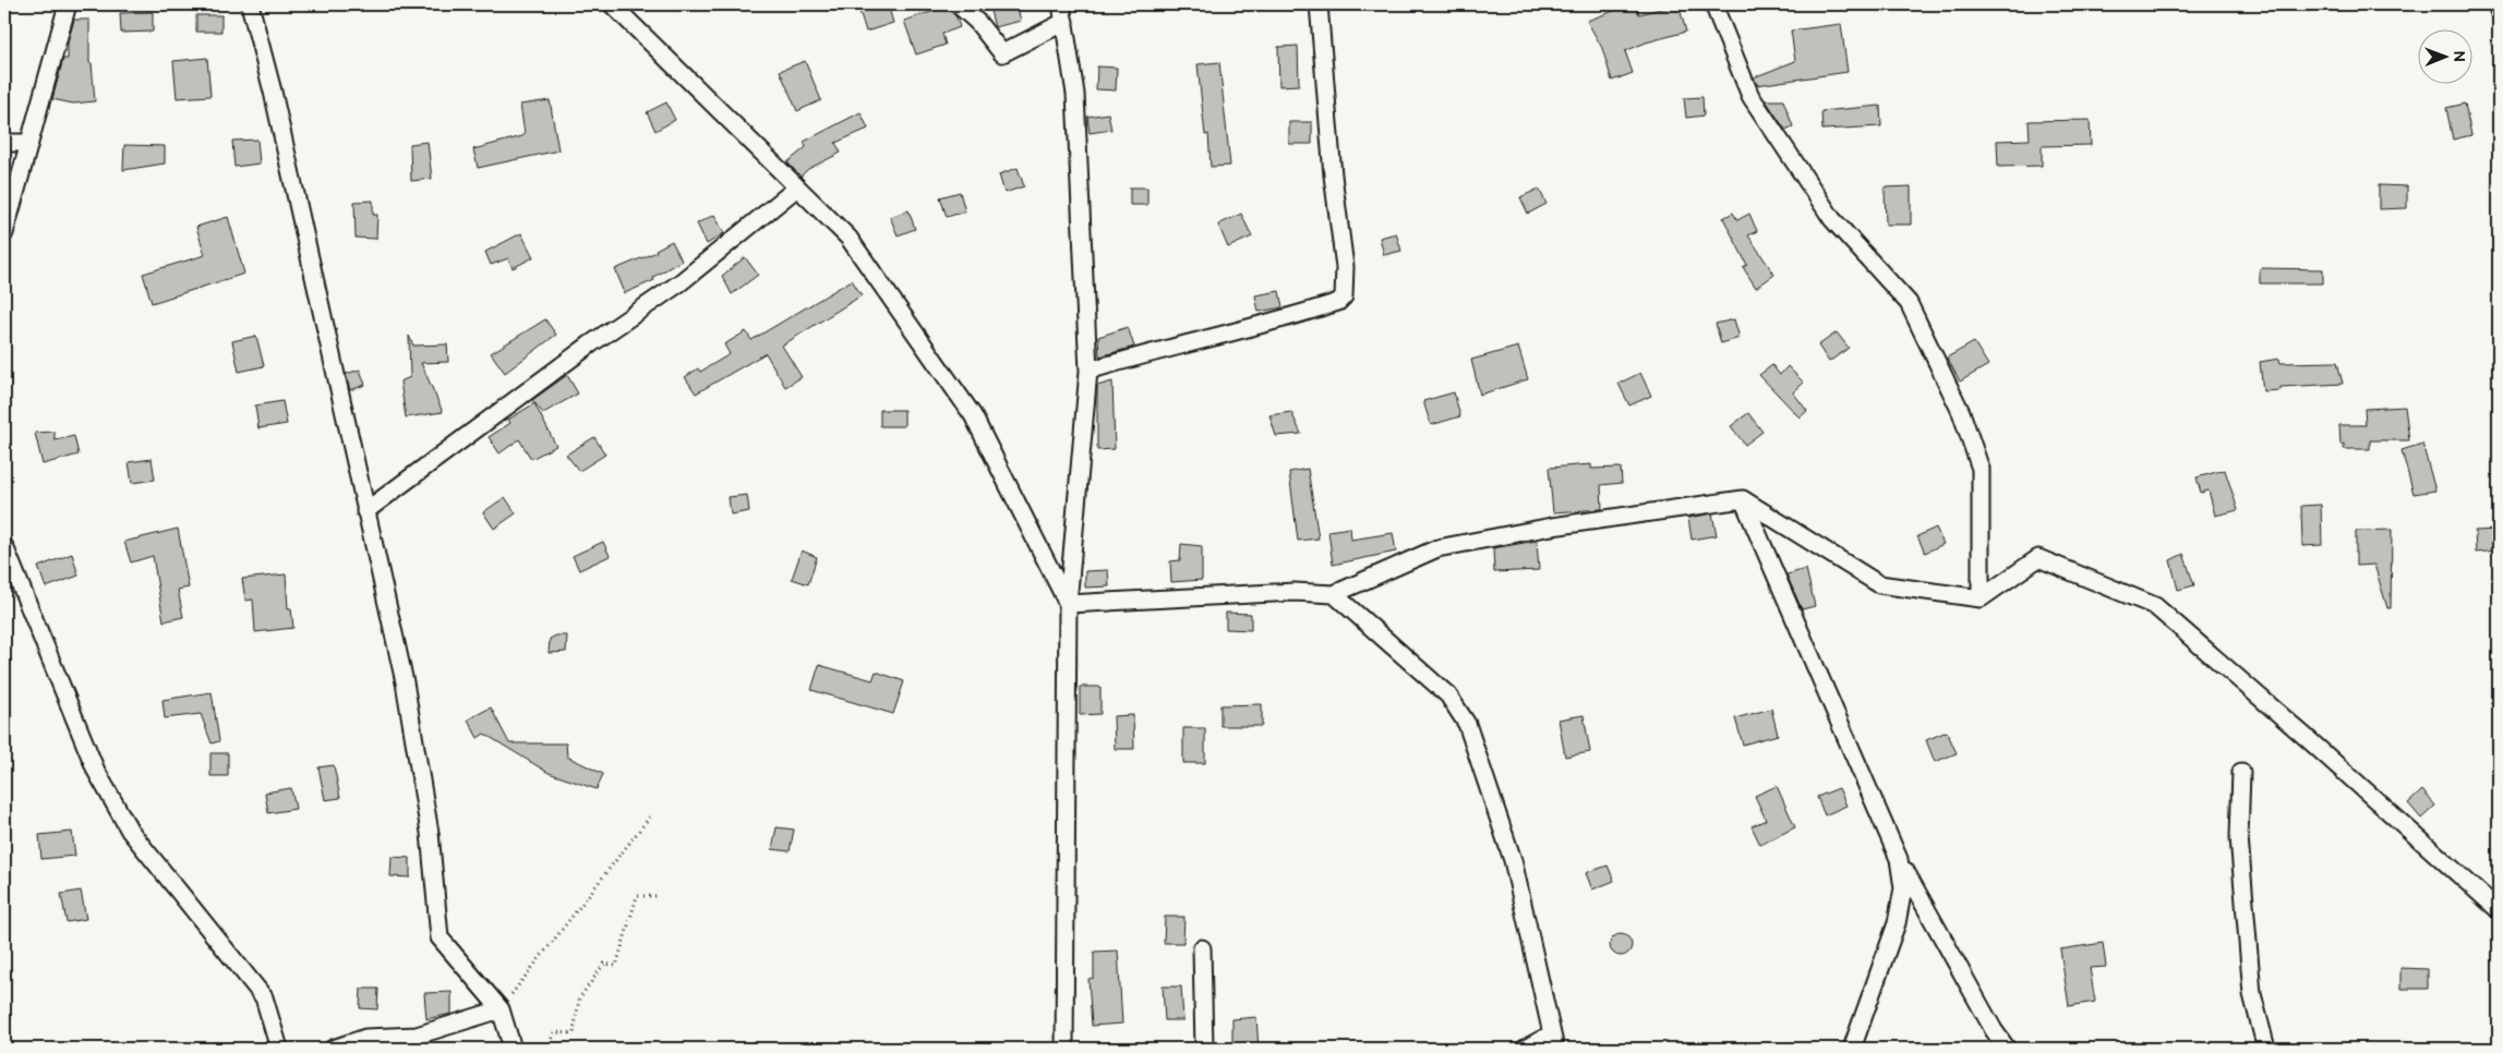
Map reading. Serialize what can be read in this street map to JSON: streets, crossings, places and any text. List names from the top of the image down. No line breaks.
{"north":"right"}
